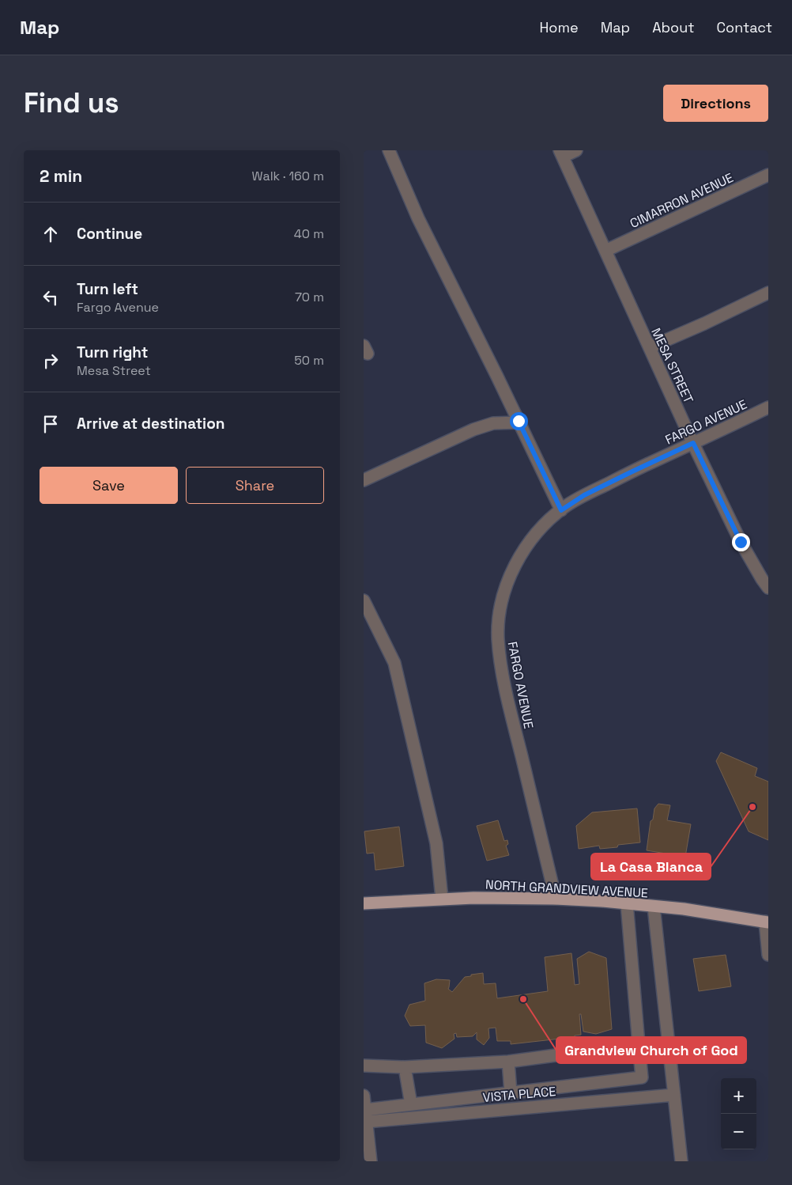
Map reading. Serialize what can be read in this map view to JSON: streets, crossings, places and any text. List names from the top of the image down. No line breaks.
{"streets":{"main road":["NORTH GRANDVIEW AVENUE"],"street":["CIMARRON AVENUE","MESA STREET","FARGO AVENUE","VISTA PLACE"]},"crossings":[["CIMARRON AVENUE","MESA STREET"],["MESA STREET","FARGO AVENUE"],["FARGO AVENUE","NORTH GRANDVIEW AVENUE"]],"places":["La Casa Blanca","Grandview Church of God"],"page":{"header":"Map","nav":["Home","Map","About","Contact"],"buttons":["Directions",["Save","Share"]],"title":"Find us","heading":["2 min","Walk · 160 m"],"list":[["Continue","40 m"],["Turn left","Fargo Avenue","70 m"],["Turn right","Mesa Street","50 m"],"Arrive at destination"],"map_buttons":["+","−"]}}
